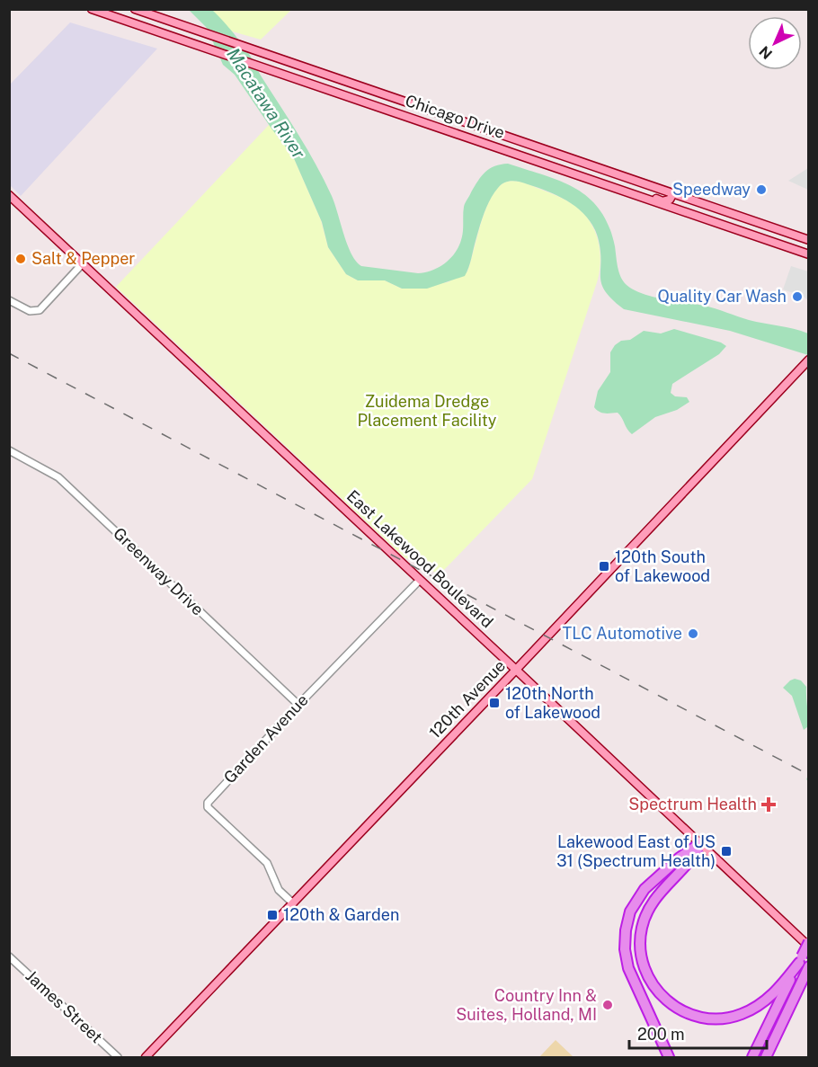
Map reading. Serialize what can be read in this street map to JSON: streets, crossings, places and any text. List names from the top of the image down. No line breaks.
{"streets":{"main road":["Chicago Drive","East Lakewood Boulevard","120th Avenue"],"street":["Greenway Drive","Garden Avenue","James Street"]},"crossings":[["East Lakewood Boulevard","120th Avenue"],["East Lakewood Boulevard","Garden Avenue"],["Greenway Drive","Garden Avenue"],["120th Avenue","Garden Avenue"]],"water":["Macatawa River"],"parks":["Zuidema Dredge Placement Facility"],"places":{"other":["Speedway","Salt & Pepper","Quality Car Wash","TLC Automotive","Country Inn & Suites, Holland, MI"],"transit":["120th South of Lakewood","120th North of Lakewood","Lakewood East of US 31 (Spectrum Health)","120th & Garden"],"health":["Spectrum Health"]},"scale_bar":"200 m","north":"bottom left"}
